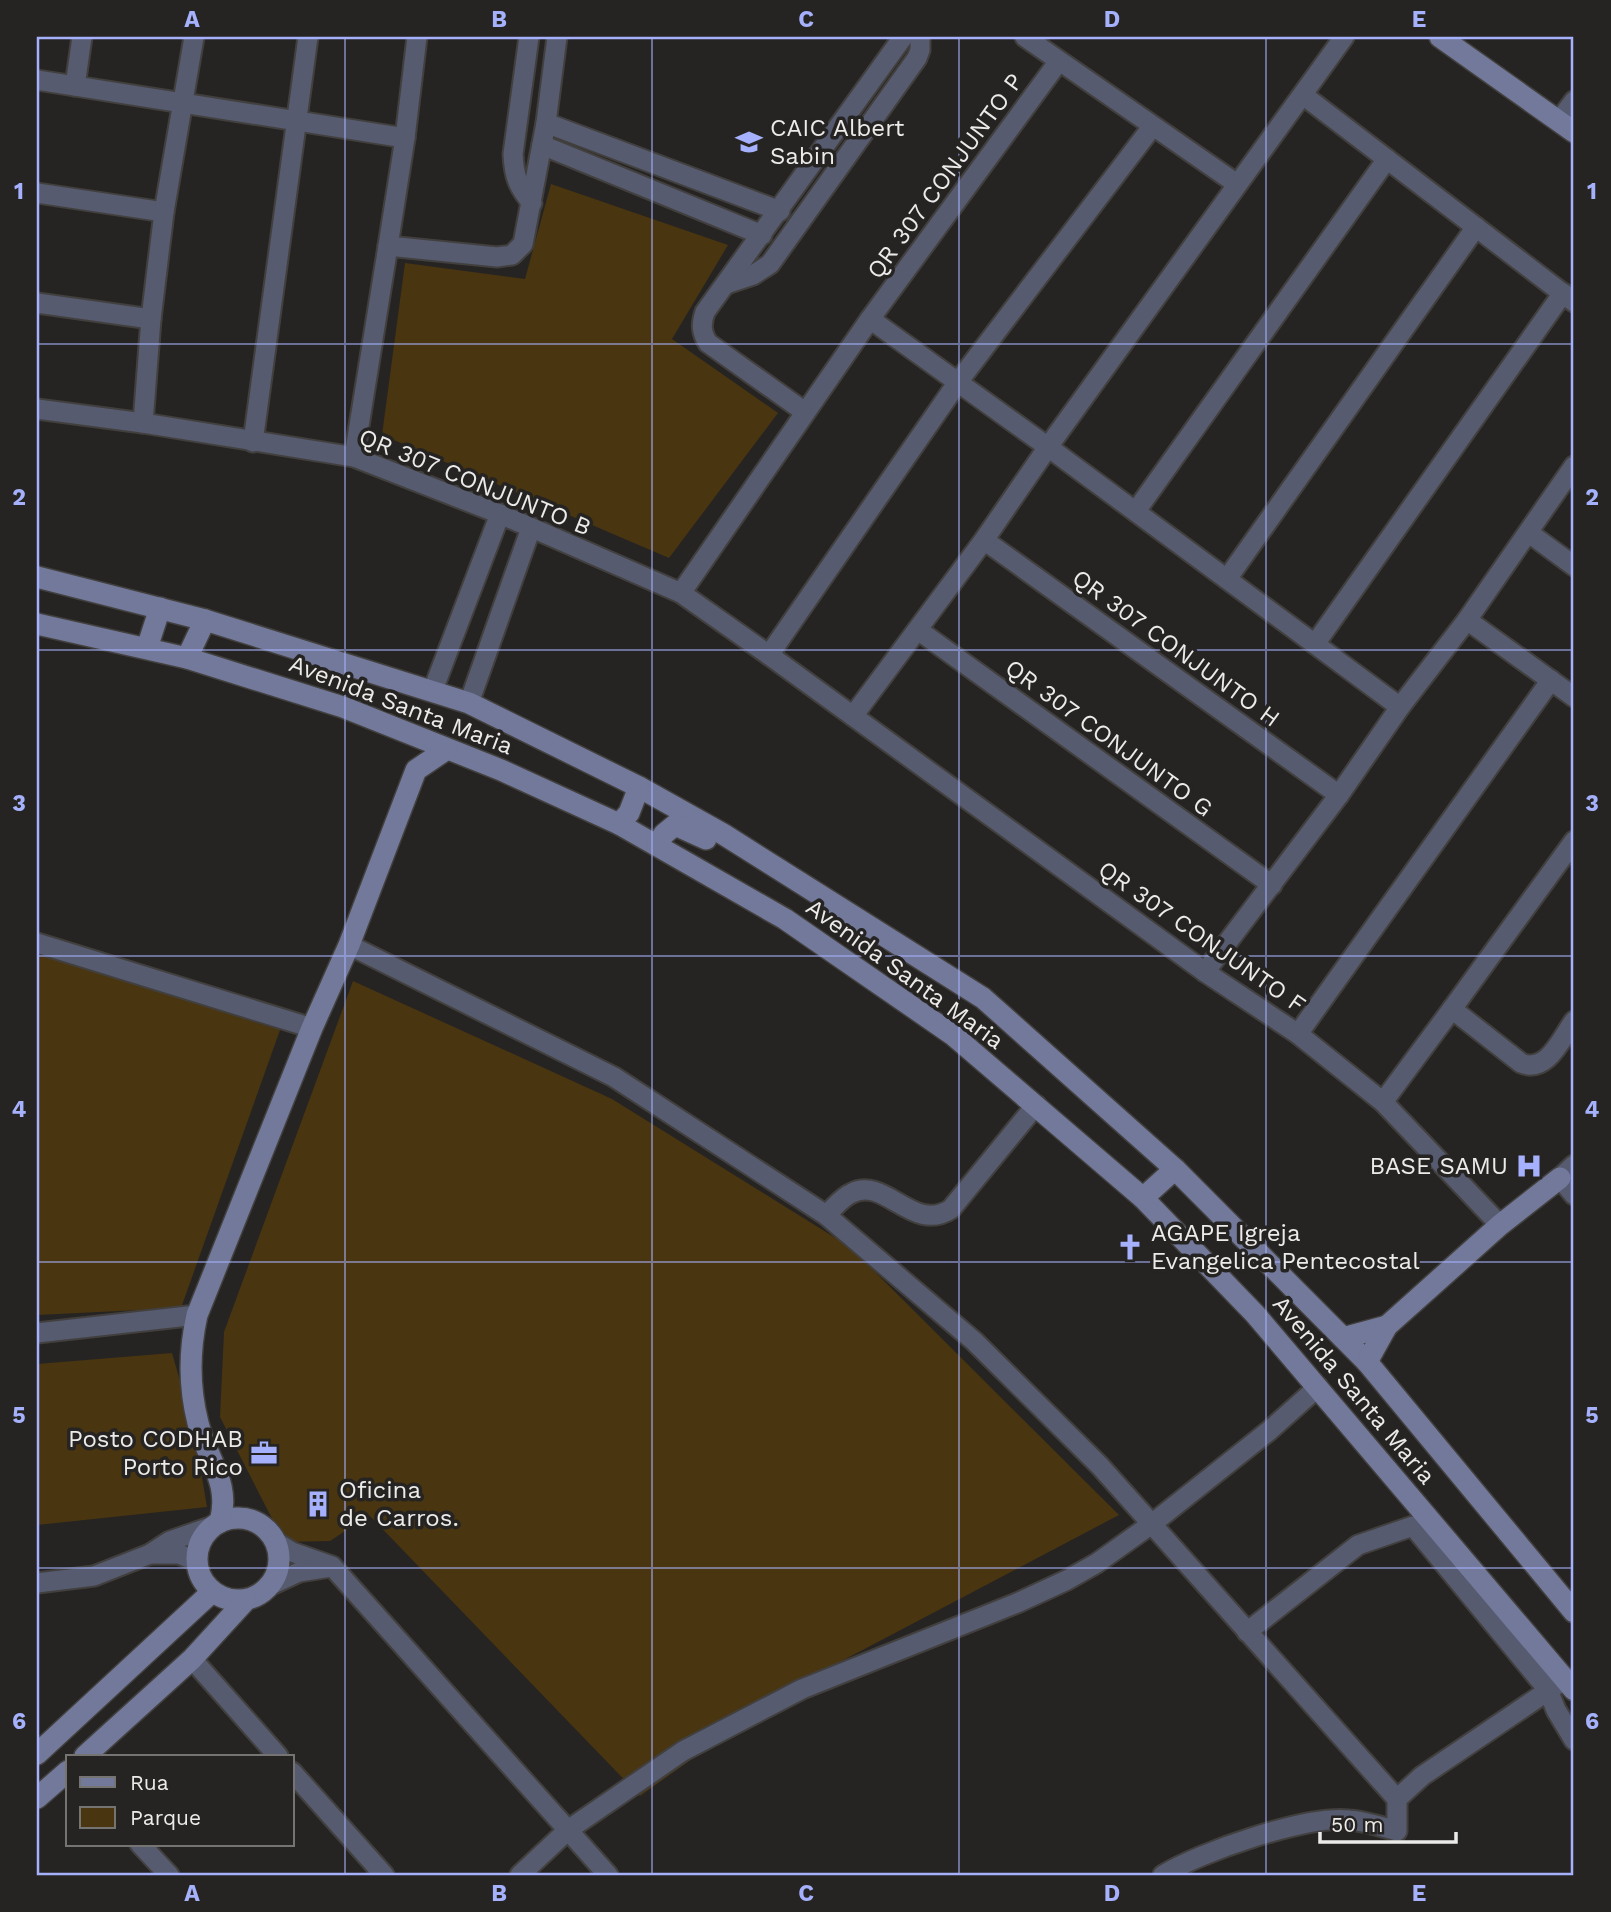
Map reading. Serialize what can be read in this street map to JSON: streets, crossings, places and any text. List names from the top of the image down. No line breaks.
{"streets":{"main road":["Avenida Santa Maria"],"street":["QR 307 CONJUNTO P","QR 307 CONJUNTO B","QR 307 CONJUNTO H","QR 307 CONJUNTO G","QR 307 CONJUNTO F"]},"crossings":[["QR 307 CONJUNTO B","QR 307 CONJUNTO F"]],"places":{"school or university":["CAIC Albert Sabin"],"hospital":["BASE SAMU"],"church":["AGAPE Igreja Evangelica Pentecostal"],"office":["Posto CODHAB Porto Rico"],"building":["Oficina de Carros."]},"legend":["Rua","Parque"],"scale_bar":"50 m","grid":{"columns":["A","B","C","D","E"],"rows":["1","2","3","4","5","6"]}}
